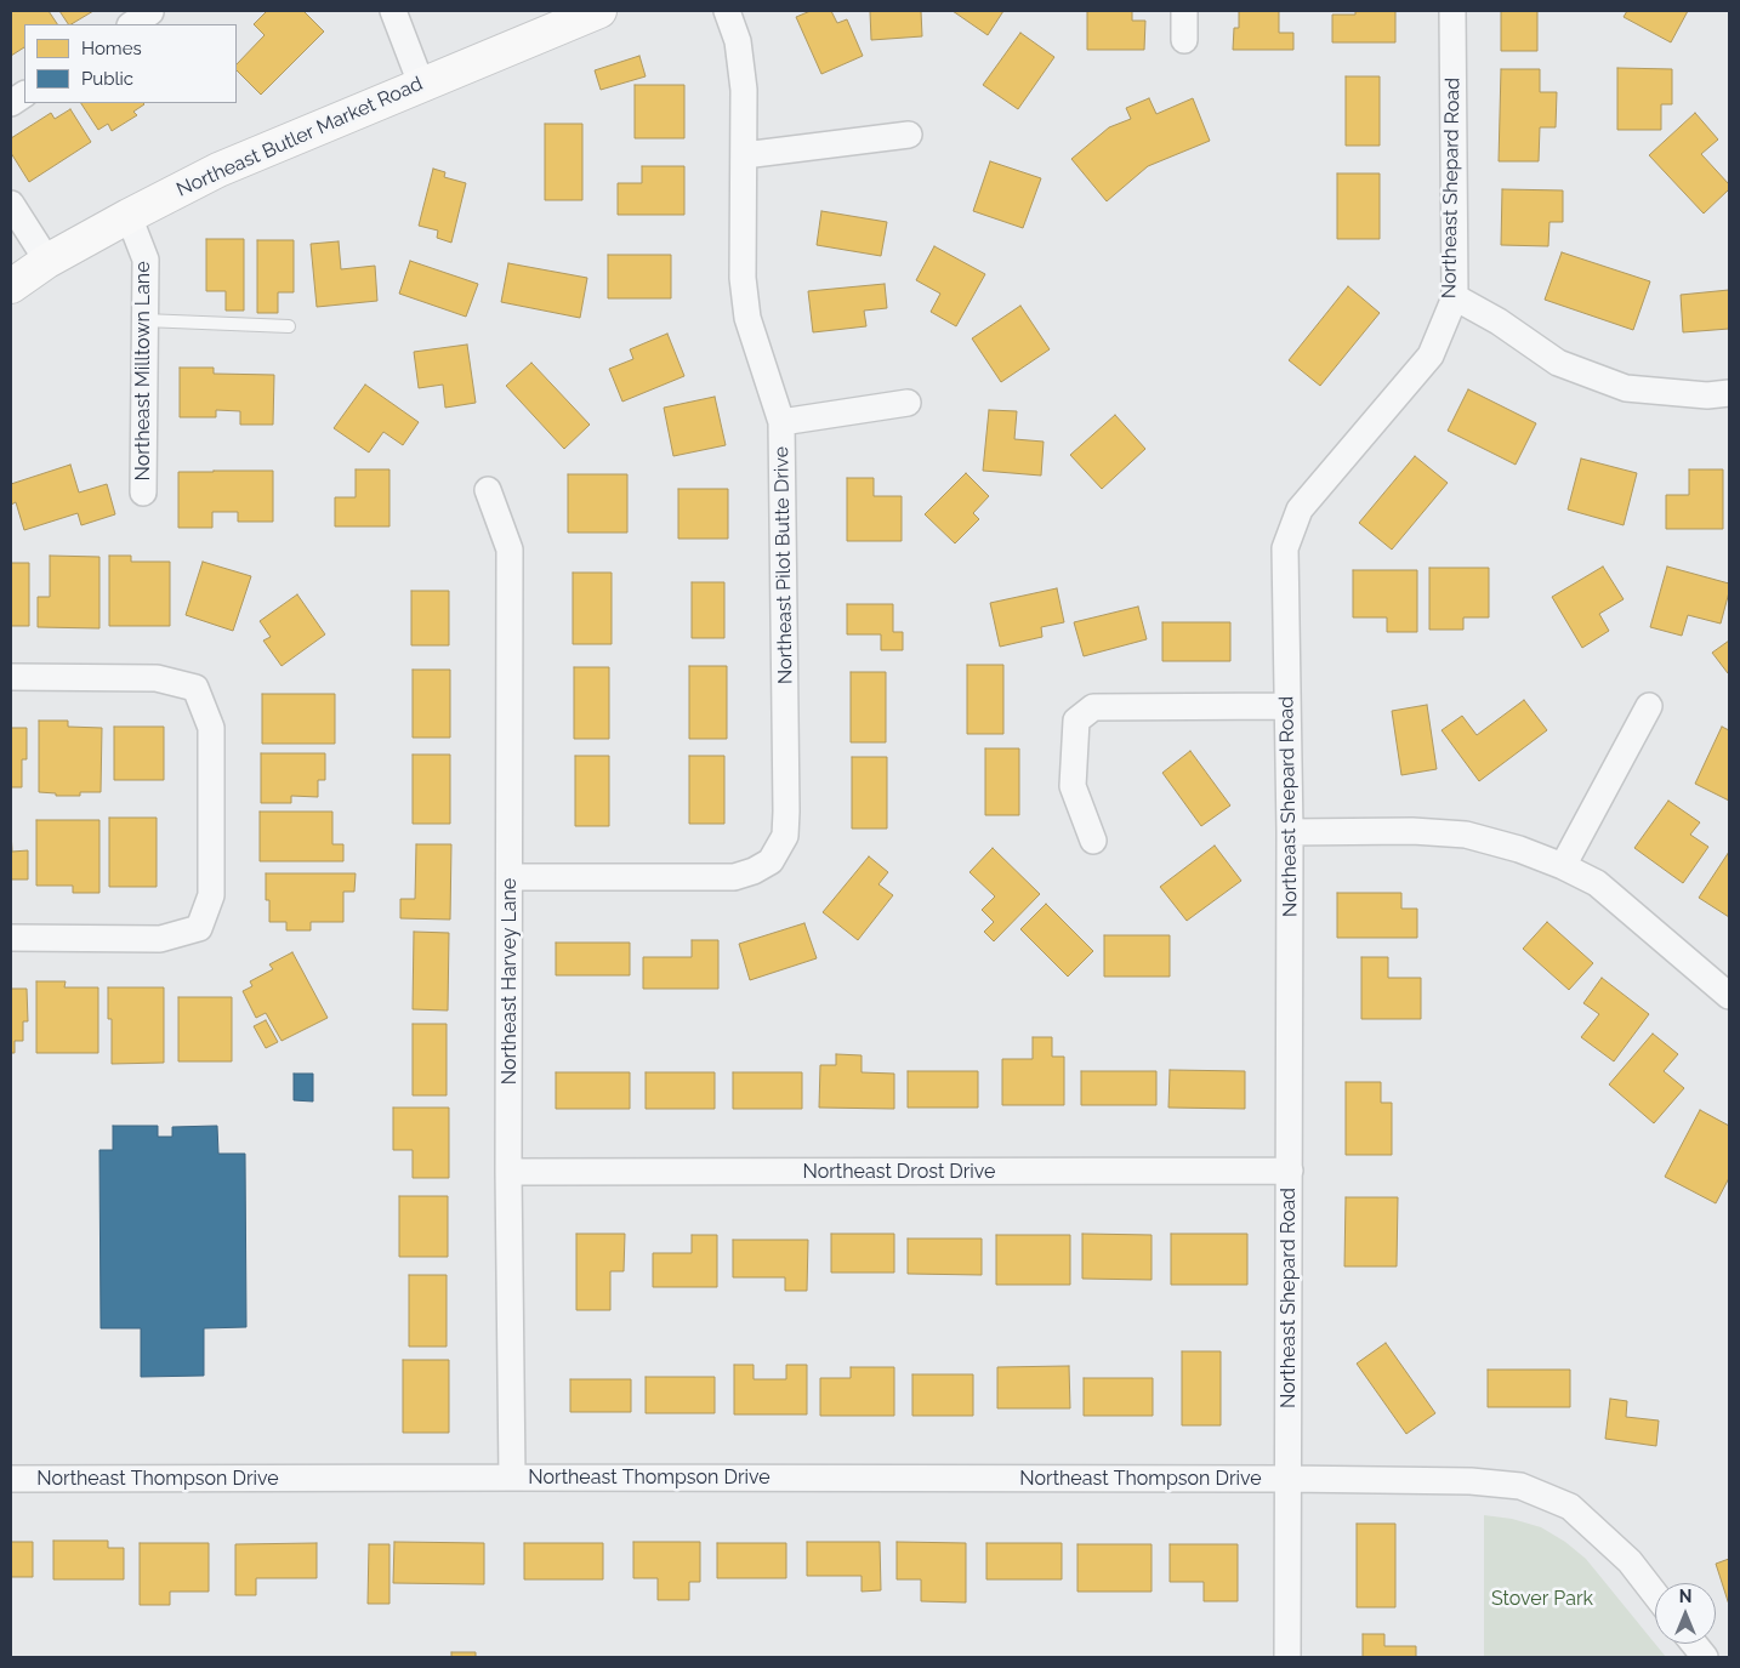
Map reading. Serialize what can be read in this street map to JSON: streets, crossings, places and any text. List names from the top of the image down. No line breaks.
{"streets":{"main road":["Northeast Butler Market Road"],"street":["Northeast Shepard Road","Northeast Milltown Lane","Northeast Pilot Butte Drive","Northeast Harvey Lane","Northeast Drost Drive","Northeast Thompson Drive"]},"crossings":[["Northeast Butler Market Road","Northeast Milltown Lane"],["Northeast Shepard Road","Northeast Drost Drive"],["Northeast Shepard Road","Northeast Thompson Drive"],["Northeast Pilot Butte Drive","Northeast Harvey Lane"],["Northeast Harvey Lane","Northeast Drost Drive"],["Northeast Harvey Lane","Northeast Thompson Drive"]],"parks":["Stover Park"],"legend":["Homes","Public"],"north":"top"}
